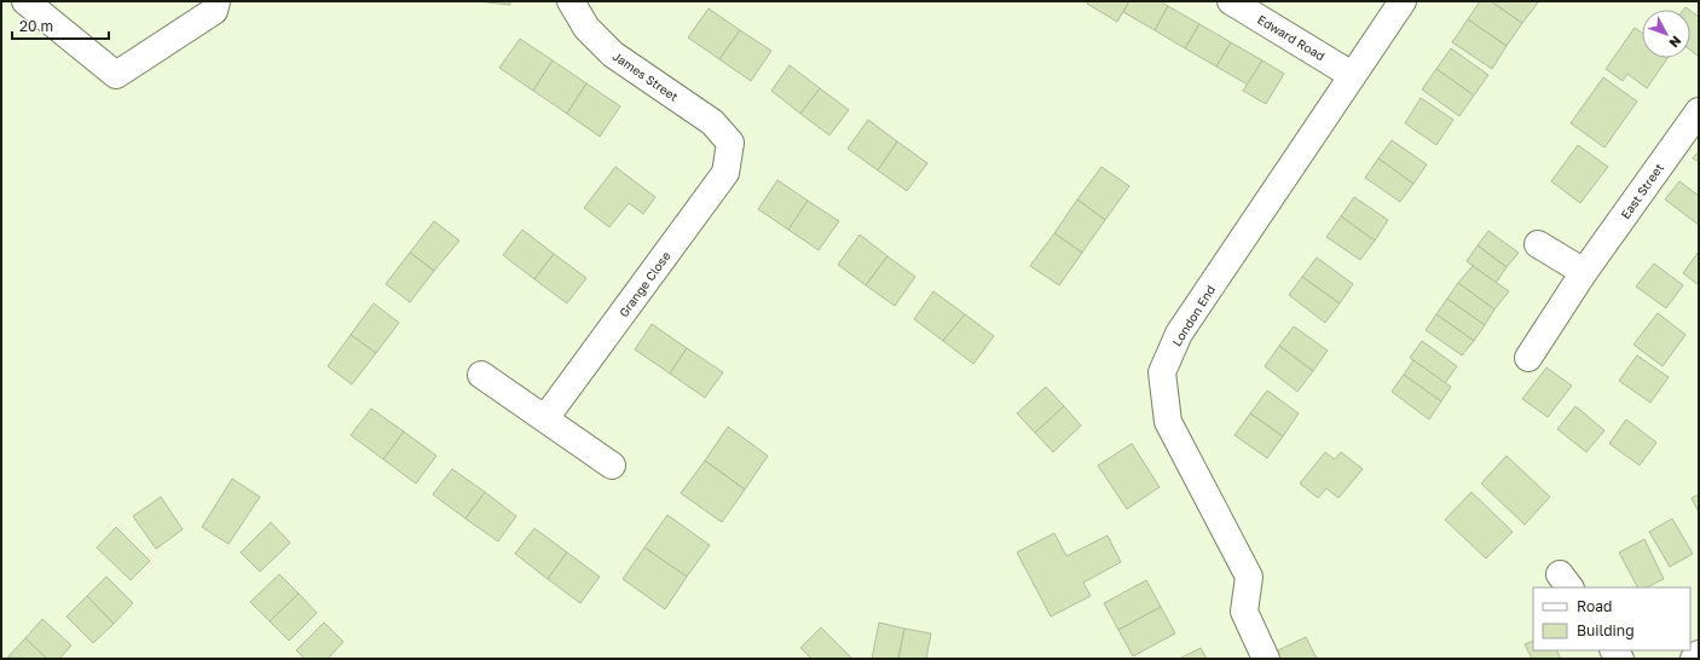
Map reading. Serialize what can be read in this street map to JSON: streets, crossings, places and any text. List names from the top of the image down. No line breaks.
{"streets":{"street":["Edward Road","James Street","East Street","Grange Close","London End"]},"crossings":[["Edward Road","London End"],["James Street","Grange Close"]],"legend":["Road","Building"],"scale_bar":"20 m","north":"bottom right"}
